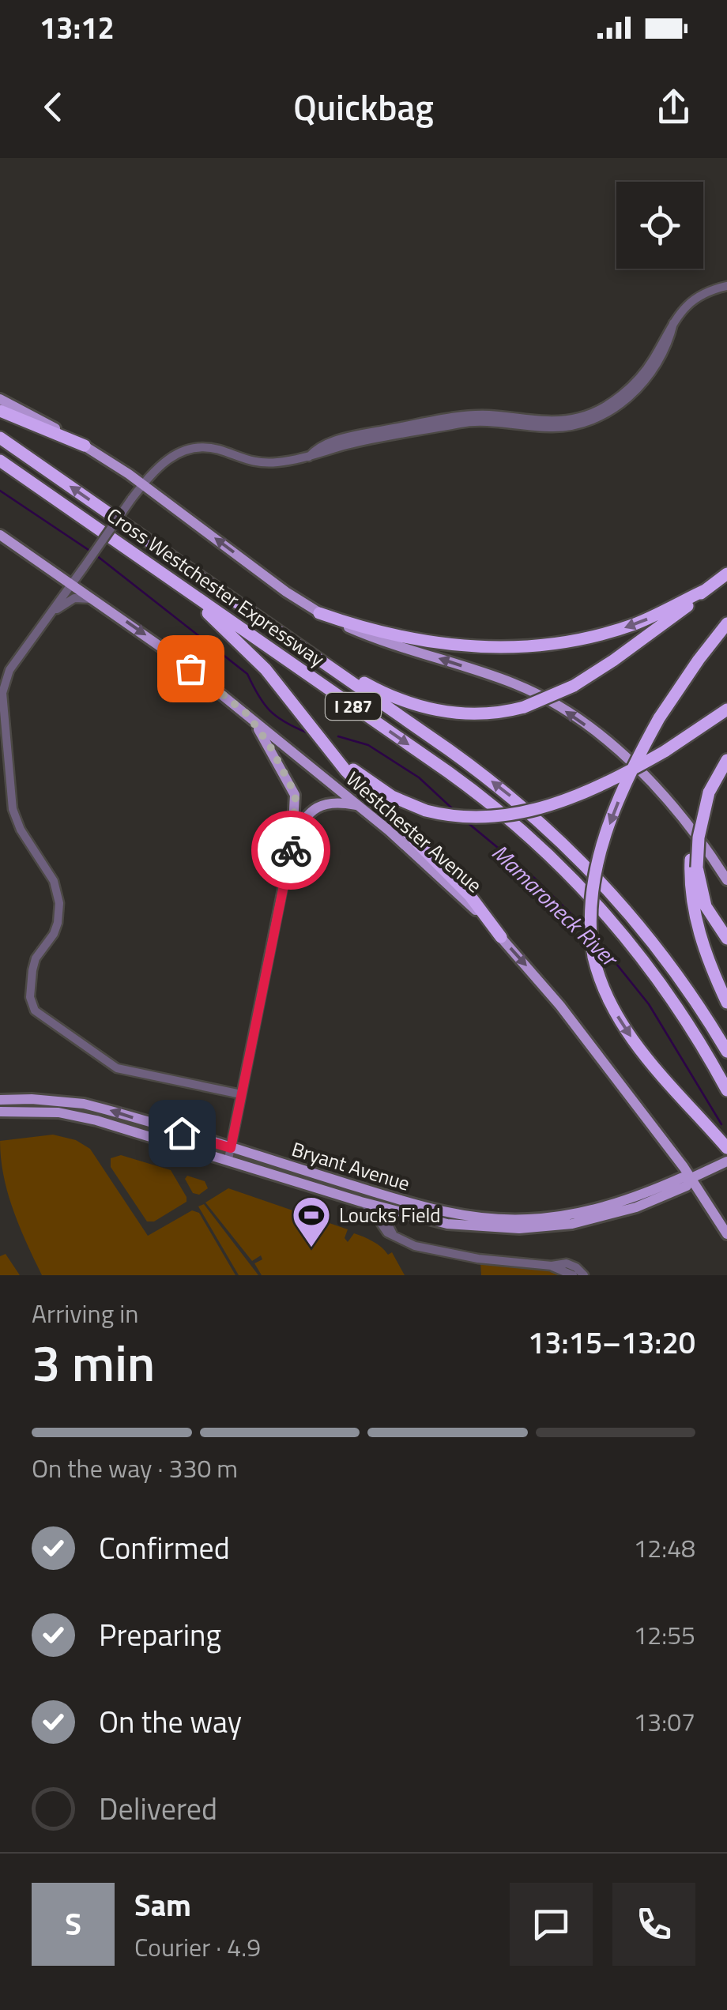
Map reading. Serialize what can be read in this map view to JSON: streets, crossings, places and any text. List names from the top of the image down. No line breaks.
{"streets":{"highway":["Cross Westchester Expressway","I 287"],"main road":["Westchester Avenue","Bryant Avenue"]},"crossings":[["Westchester Avenue","Bryant Avenue"]],"one_way":["Westchester Avenue"],"water":["Mamaroneck River"],"places":{"sports":["Loucks Field"]},"page":{"status":"13:12","header":"Quickbag","heading":["3 min","Arriving in","13:15–13:20"],"panel":["Sam","Courier · 4.9"],"bar":"On the way · 330 m","list":[["Confirmed","12:48"],["Preparing","12:55"],["On the way","13:07"],"Delivered"],"round":"S"}}
